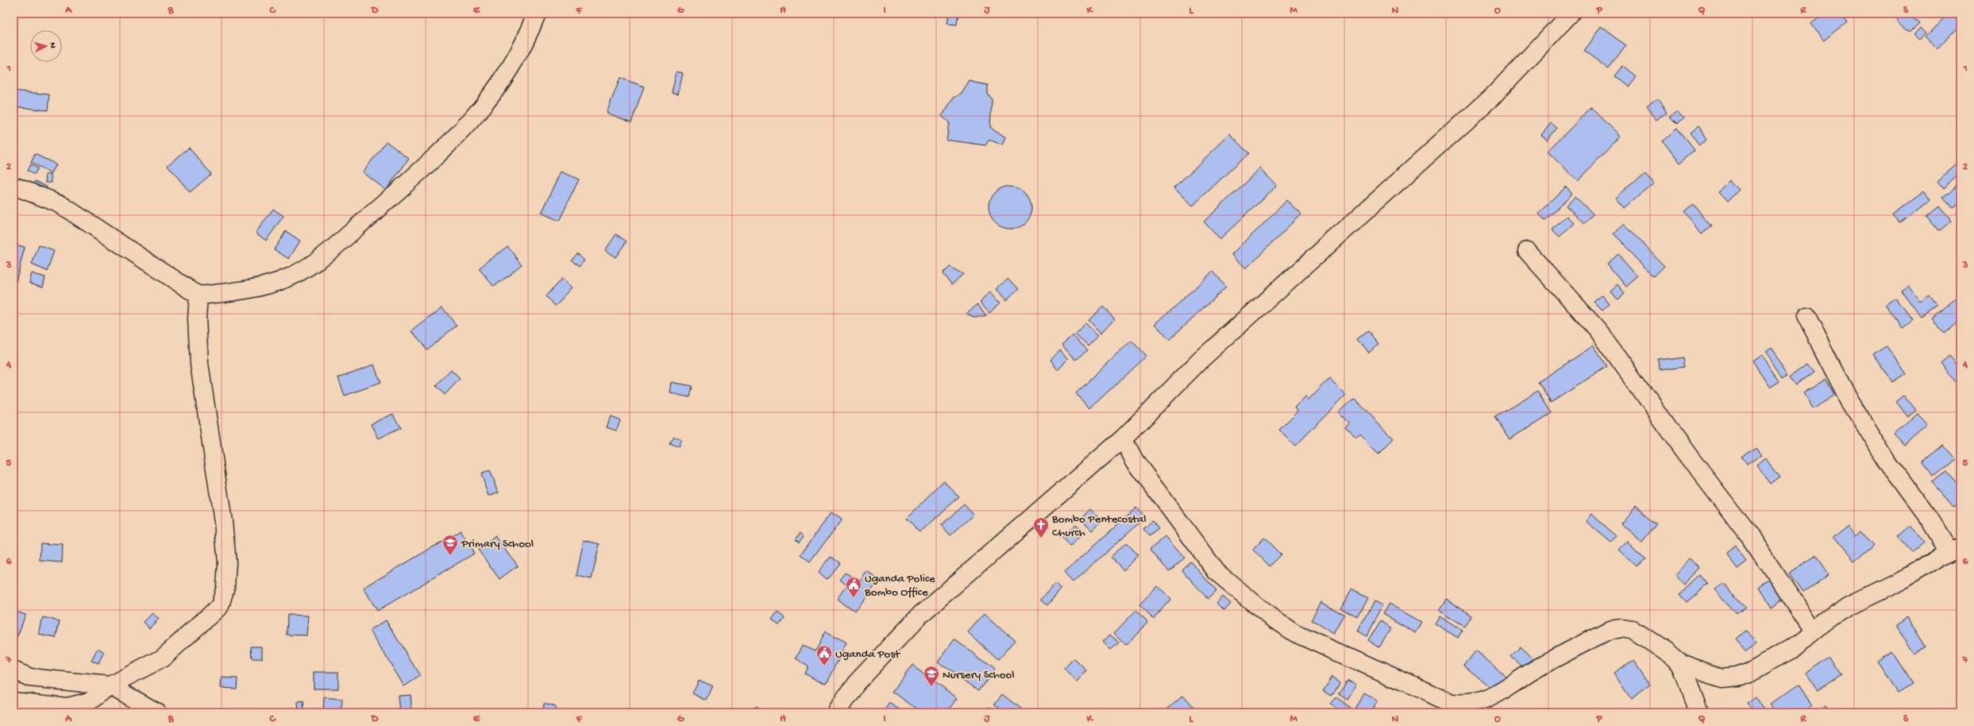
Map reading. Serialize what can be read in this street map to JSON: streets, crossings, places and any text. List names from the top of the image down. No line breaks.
{"places":{"church":["Bombo Pentecostal Church"],"school or university":["Primary School","Nursery School"],"public building":["Uganda Police Bombo Office","Uganda Post"]},"north":"right","grid":{"columns":["A","B","C","D","E","F","G","H","I","J","K","L","M","N","O","P","Q","R","S"],"rows":["1","2","3","4","5","6","7"]}}
